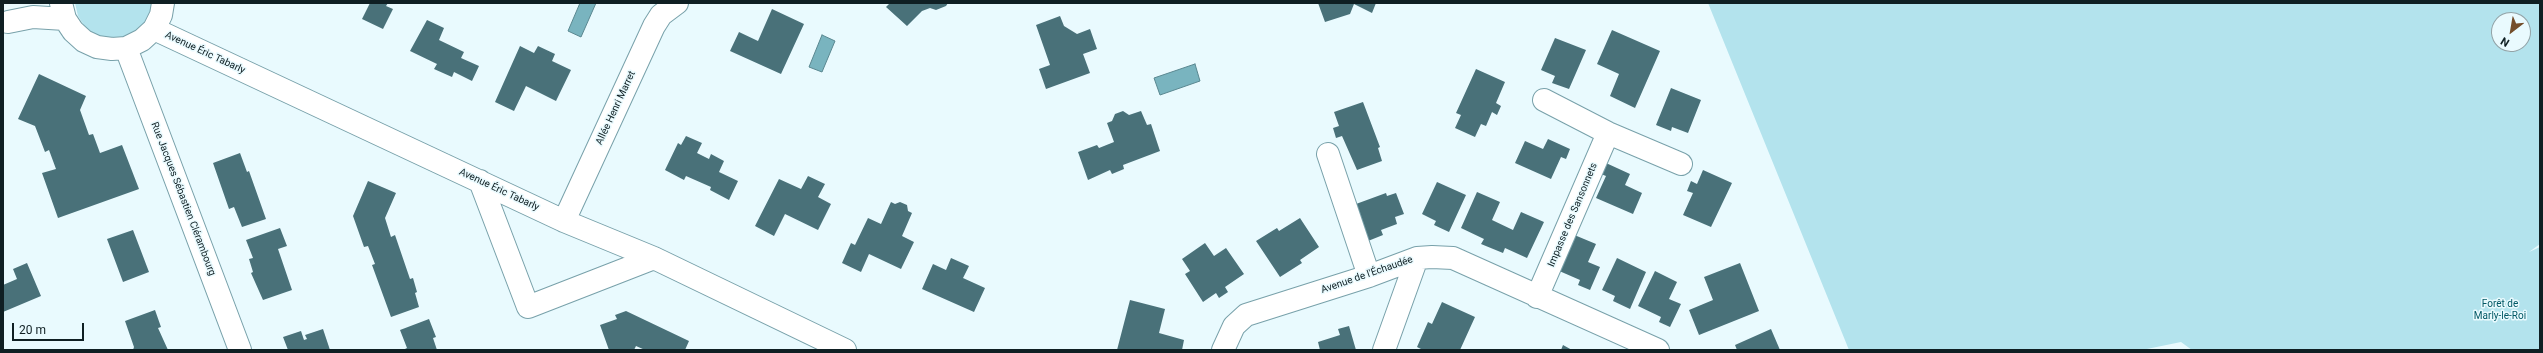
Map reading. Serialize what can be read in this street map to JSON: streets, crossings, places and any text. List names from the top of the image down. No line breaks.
{"streets":{"street":["Avenue Éric Tabarly","Allée Henri Marret","Rue Jacques Sébastien Clérambourg","Impasse des Sansonnets","Avenue de l'Échaudée"]},"crossings":[["Avenue Éric Tabarly","Allée Henri Marret"],["Impasse des Sansonnets","Avenue de l'Échaudée"]],"parks":["Forêt de Marly-le-Roi"],"scale_bar":"20 m","north":"bottom left"}
